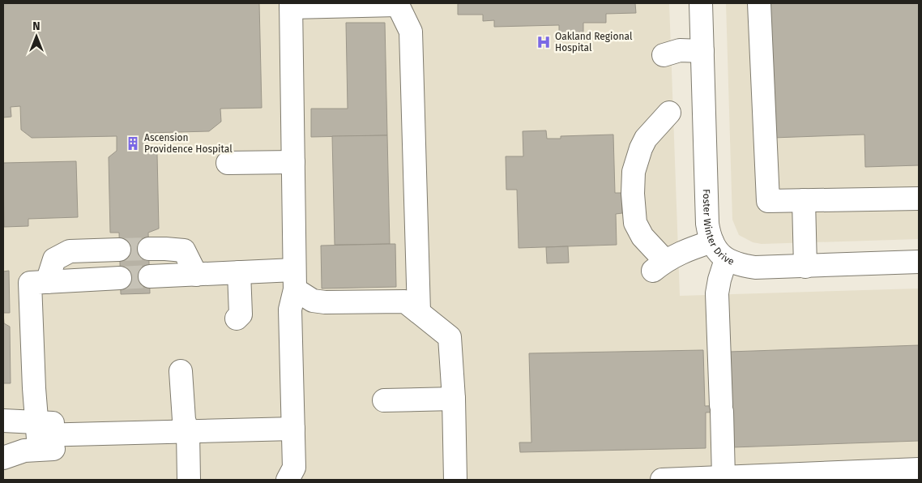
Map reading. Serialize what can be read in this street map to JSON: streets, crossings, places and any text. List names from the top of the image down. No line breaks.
{"streets":{"street":["Foster Winter Drive"]},"places":{"hospital":["Oakland Regional Hospital"],"building":["Ascension Providence Hospital"]},"north":"top"}
